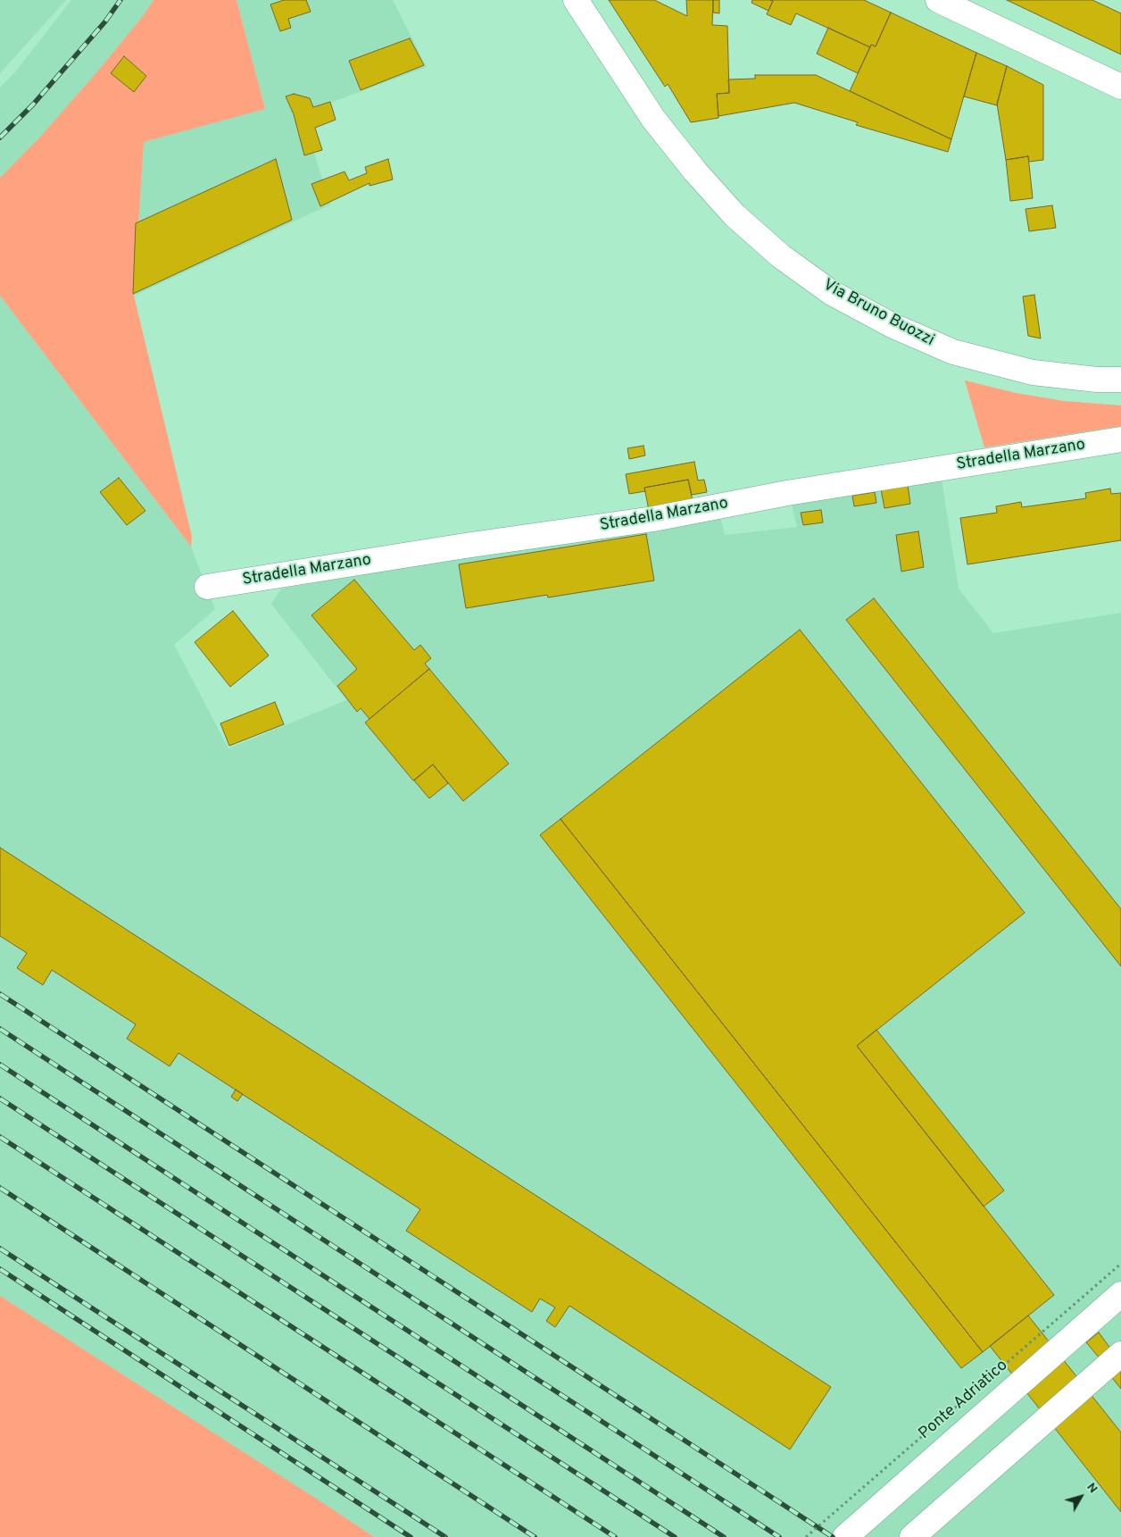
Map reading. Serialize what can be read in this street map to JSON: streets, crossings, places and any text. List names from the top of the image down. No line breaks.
{"streets":{"main road":["Via Bruno Buozzi","Stradella Marzano","Ponte Adriatico"]},"north":"top right"}
